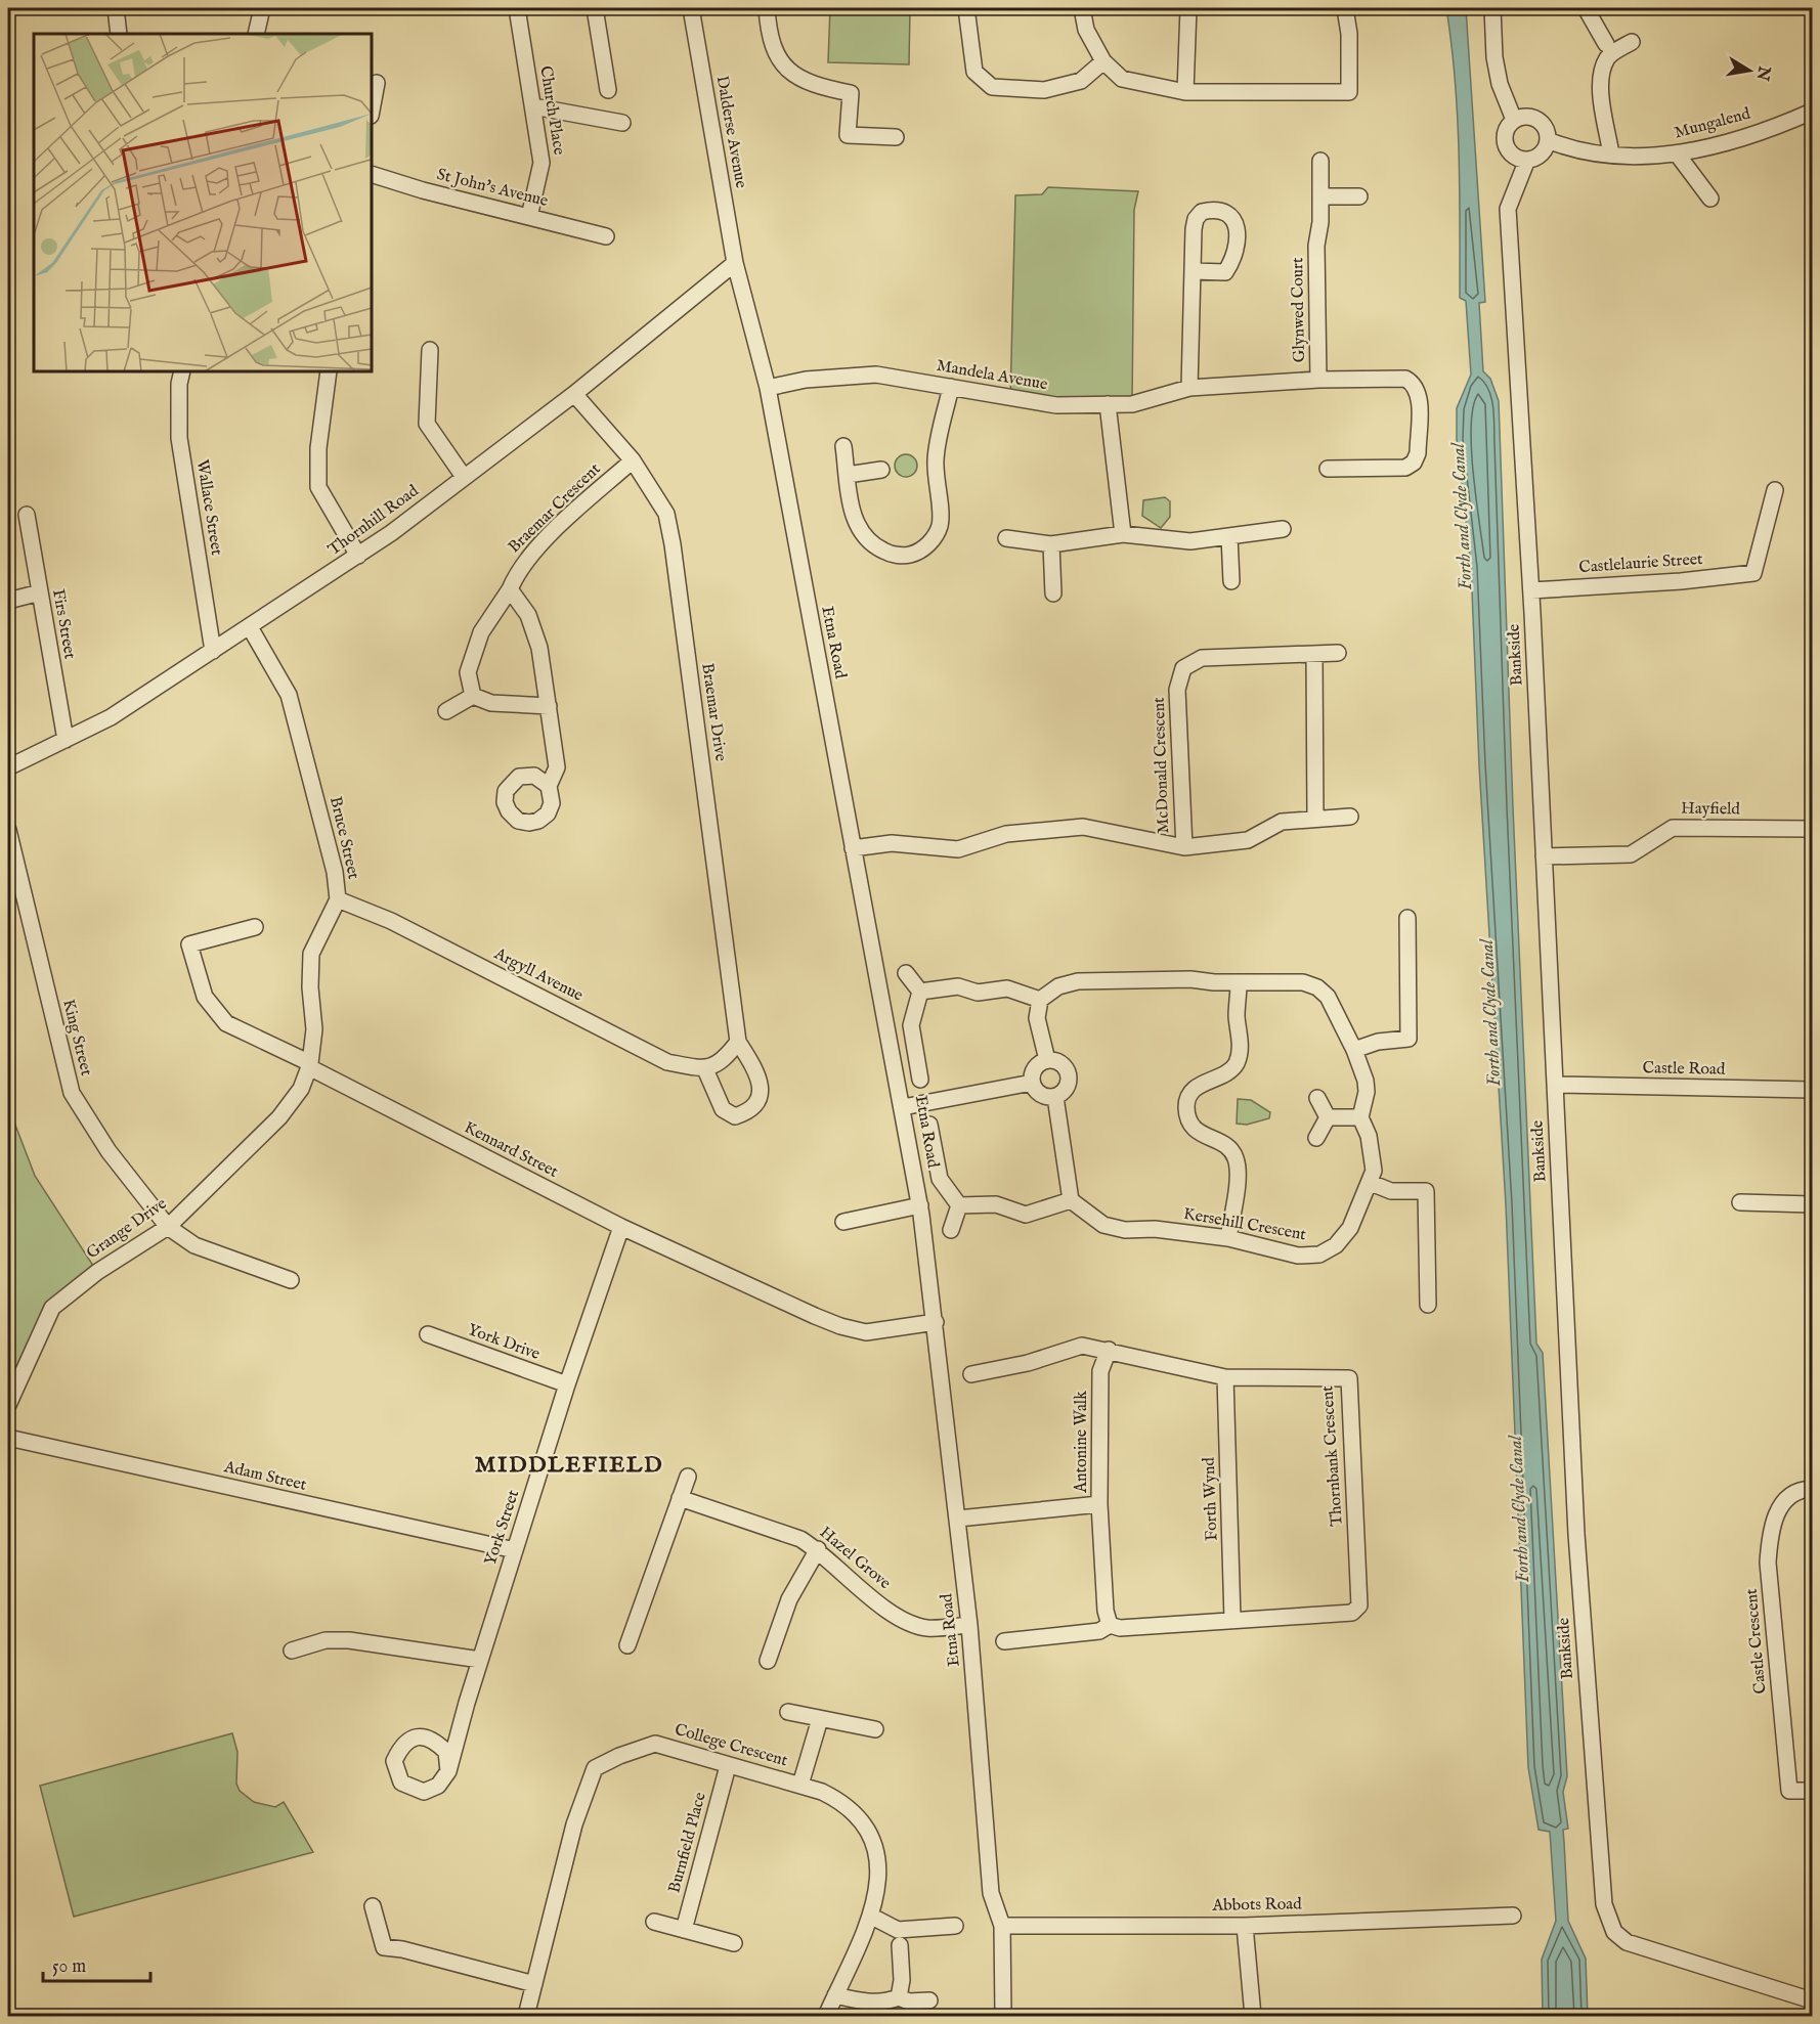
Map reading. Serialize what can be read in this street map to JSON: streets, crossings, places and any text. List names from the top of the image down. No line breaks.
{"streets":{"street":["Church Place","Mungalend","Dalderse Avenue","St John's Avenue","Glynwed Court","Mandela Avenue","Wallace Street","Braemar Crescent","Thornhill Road","Castlelaurie Street","Firs Street","Etna Road","Bankside","Braemar Drive","McDonald Crescent","Hayfield","Bruce Street","Argyll Avenue","King Street","Castle Road","Kennard Street","Kersehill Crescent","Grange Drive","York Drive","Antonine Walk","Thornbank Crescent","Adam Street","Forth Wynd","York Street","Hazel Grove","Castle Crescent","College Crescent","Burnfield Place","Abbots Road"]},"crossings":[["Church Place","St John's Avenue"],["Mungalend","Bankside"],["Dalderse Avenue","Thornhill Road"],["Dalderse Avenue","Etna Road"],["Glynwed Court","Mandela Avenue"],["Mandela Avenue","Etna Road"],["Wallace Street","Thornhill Road"],["Braemar Crescent","Braemar Drive"],["Thornhill Road","Firs Street"],["Thornhill Road","Etna Road"],["Thornhill Road","Braemar Drive"],["Thornhill Road","Bruce Street"],["Castlelaurie Street","Bankside"],["Etna Road","Kennard Street"],["Etna Road","Antonine Walk"],["Etna Road","Hazel Grove"],["Etna Road","Abbots Road"],["Bankside","Hayfield"],["Bankside","Castle Road"],["Bruce Street","Argyll Avenue"],["Bruce Street","Kennard Street"],["Bruce Street","Grange Drive"],["King Street","Grange Drive"],["Kennard Street","Grange Drive"],["Kennard Street","York Street"],["York Drive","York Street"],["Thornbank Crescent","Forth Wynd"],["Adam Street","York Street"],["College Crescent","Burnfield Place"]],"districts":["MIDDLEFIELD"],"water":["Forth and Clyde Canal"],"scale_bar":"50 m","north":"right"}
